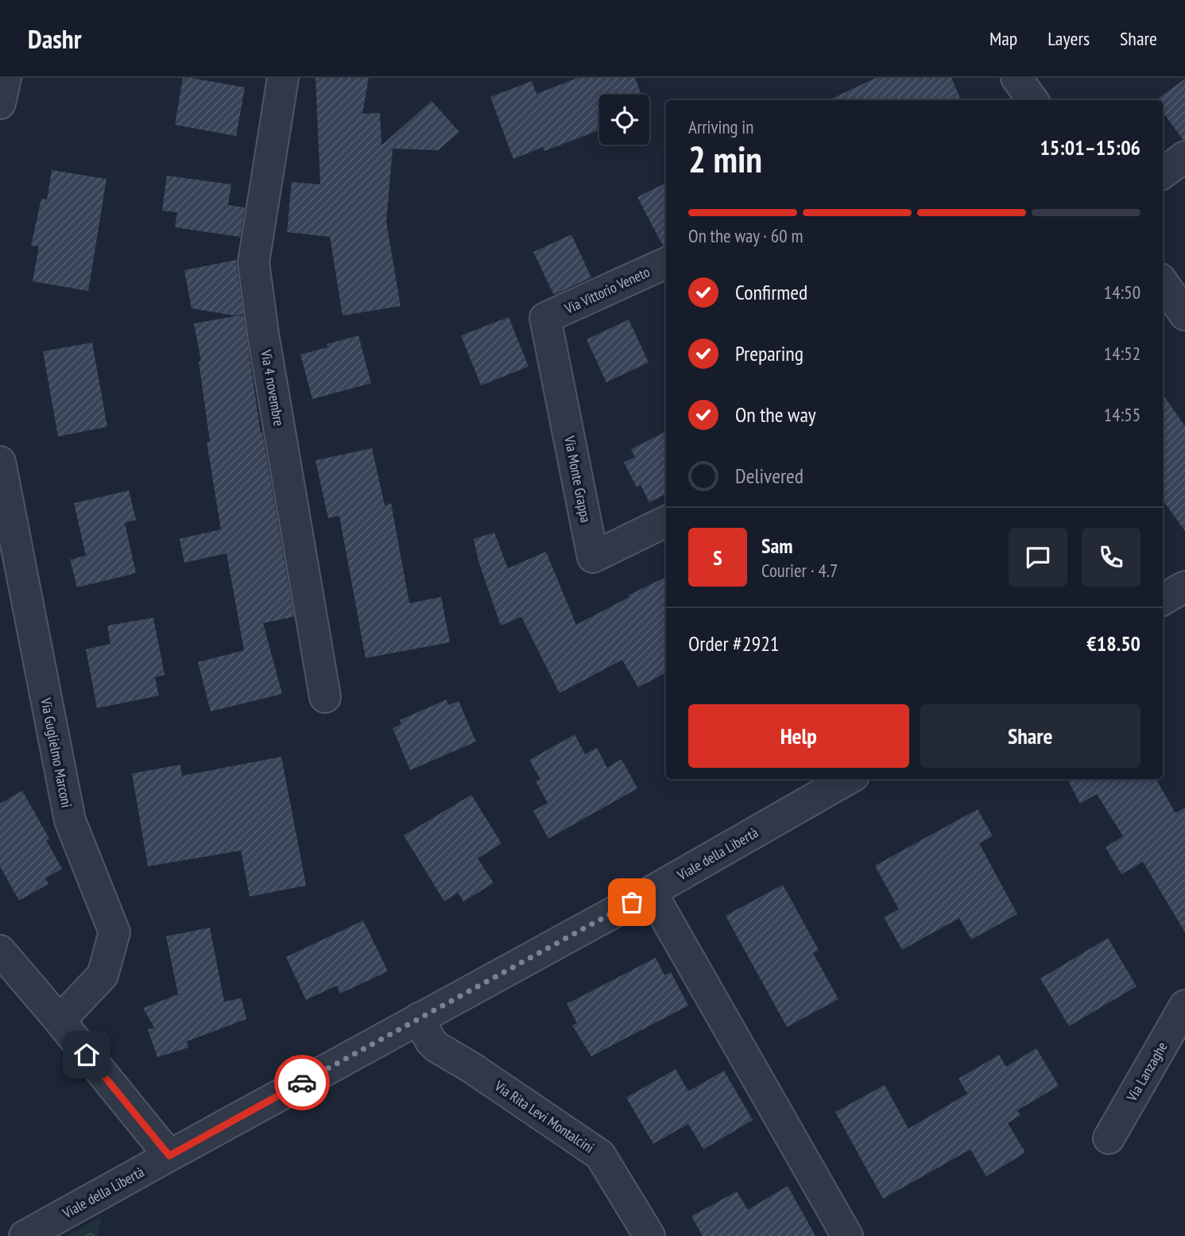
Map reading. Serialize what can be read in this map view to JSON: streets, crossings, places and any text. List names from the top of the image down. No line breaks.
{"streets":{"street":["Via Vittorio Veneto","Via 4 novembre","Via Monte Grappa","Via Guglielmo Marconi","Viale della Libertà","Via Lanzaghe","Via Rita Levi Montalcini"]},"crossings":[["Via Vittorio Veneto","Via Monte Grappa"],["Viale della Libertà","Via Rita Levi Montalcini"]],"page":{"header":"Dashr","nav":["Map","Layers","Share"],"heading":["2 min","Arriving in","15:01–15:06"],"panel":["Sam","Courier · 4.7","Order #2921","€18.50"],"bar":"On the way · 60 m","list":[["Confirmed","14:50"],["Preparing","14:52"],["On the way","14:55"],"Delivered"],"round":"S","buttons":["Help","Share"]}}
